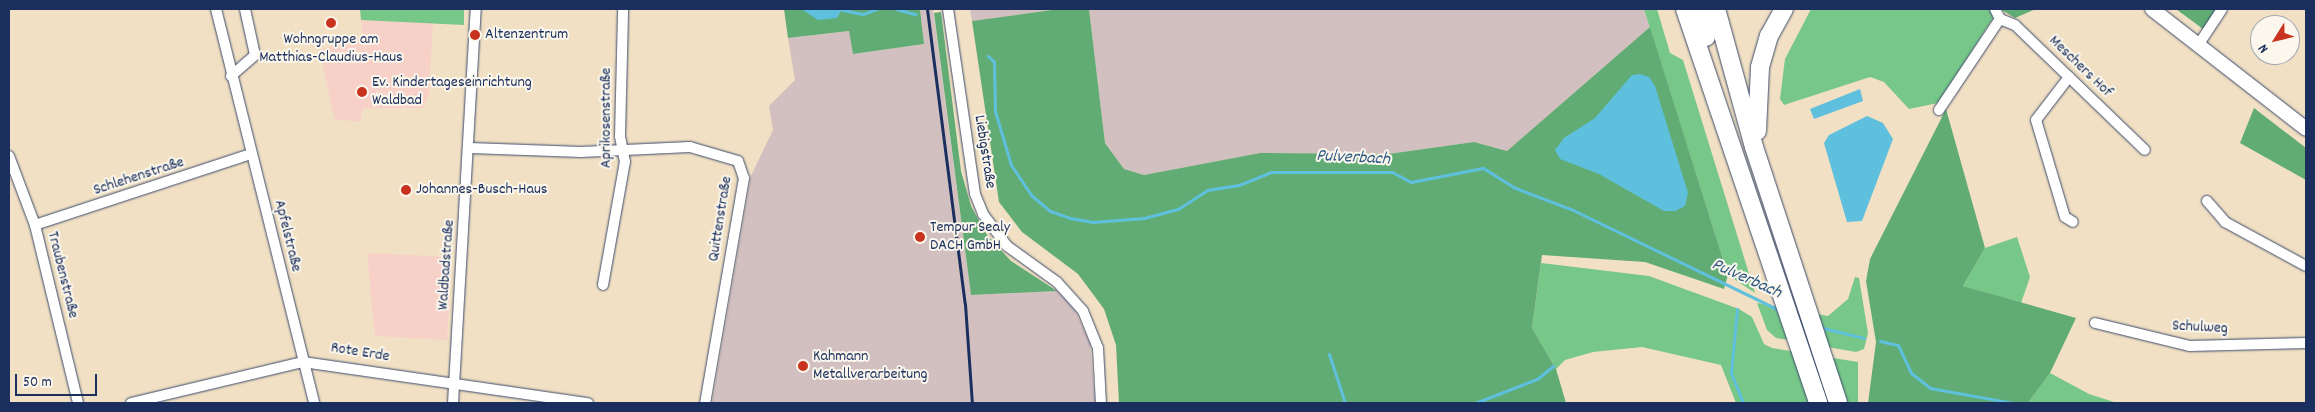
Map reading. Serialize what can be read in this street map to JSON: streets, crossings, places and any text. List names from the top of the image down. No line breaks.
{"streets":{"street":["Meschers Hof","Aprikosenstraße","Liebigstraße","Schlehenstraße","Quittenstraße","Apfelstraße","Waldbadstraße","Traubenstraße","Schulweg","Rote Erde"]},"crossings":[["Aprikosenstraße","Quittenstraße"],["Schlehenstraße","Apfelstraße"],["Schlehenstraße","Traubenstraße"],["Quittenstraße","Waldbadstraße"],["Apfelstraße","Rote Erde"],["Waldbadstraße","Rote Erde"]],"water":["Pulverbach"],"places":["Wohngruppe am Matthias-Claudius-Haus","Altenzentrum","Ev. Kindertageseinrichtung Waldbad","Johannes-Busch-Haus","Tempur Sealy DACH GmbH","Kahmann Metallverarbeitung"],"scale_bar":"50 m","north":"bottom left"}
